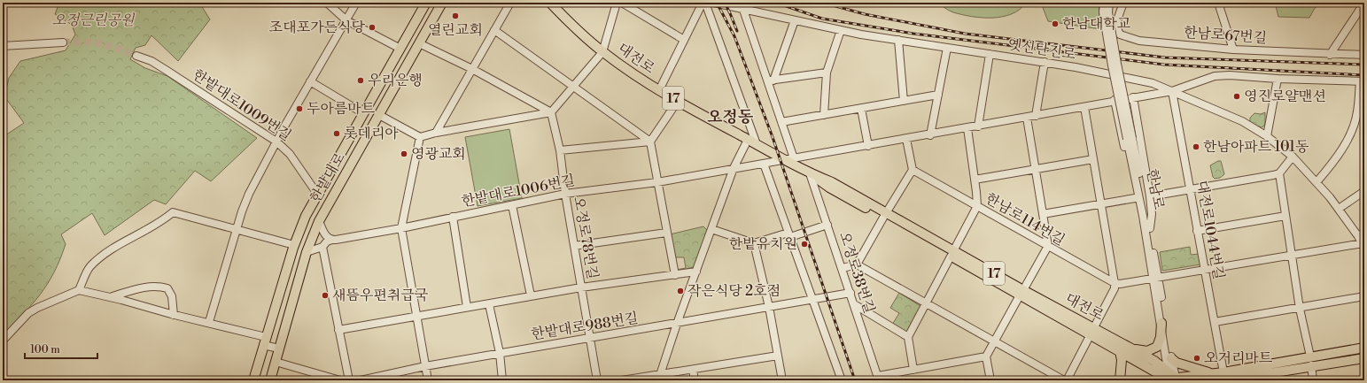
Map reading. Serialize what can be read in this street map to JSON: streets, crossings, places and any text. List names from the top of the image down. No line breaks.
{"streets":{"main road":["대전로","17","한밭대로"],"street":["한남로67번길","옛신탄진로","한밭대로1009번길","한남로","한밭대로1006번길","한남로114번길","대전로1044번길","오정로78번길","오정로38번길","한밭대로988번길"]},"crossings":[["옛신탄진로","한밭대로1006번길"],["옛신탄진로","대전로1044번길"],["대전로","한남로"],["대전로","한밭대로1006번길"],["대전로","오정로38번길"],["한밭대로1009번길","한밭대로"],["한밭대로1006번길","대전로1044번길"],["한밭대로1006번길","오정로78번길"],["오정로78번길","한밭대로988번길"],["오정로38번길","한밭대로988번길"]],"districts":["오정동"],"parks":["오정근린공원"],"places":["열린교회","한남대학교","조대포가든식당","우리은행","영진로얄맨션","두아름마트","롯데리아","한남아파트 101동","영광교회","한밭유치원","작은식당 2호점","새뜸우편취급국","오거리마트"],"scale_bar":"100 m"}
